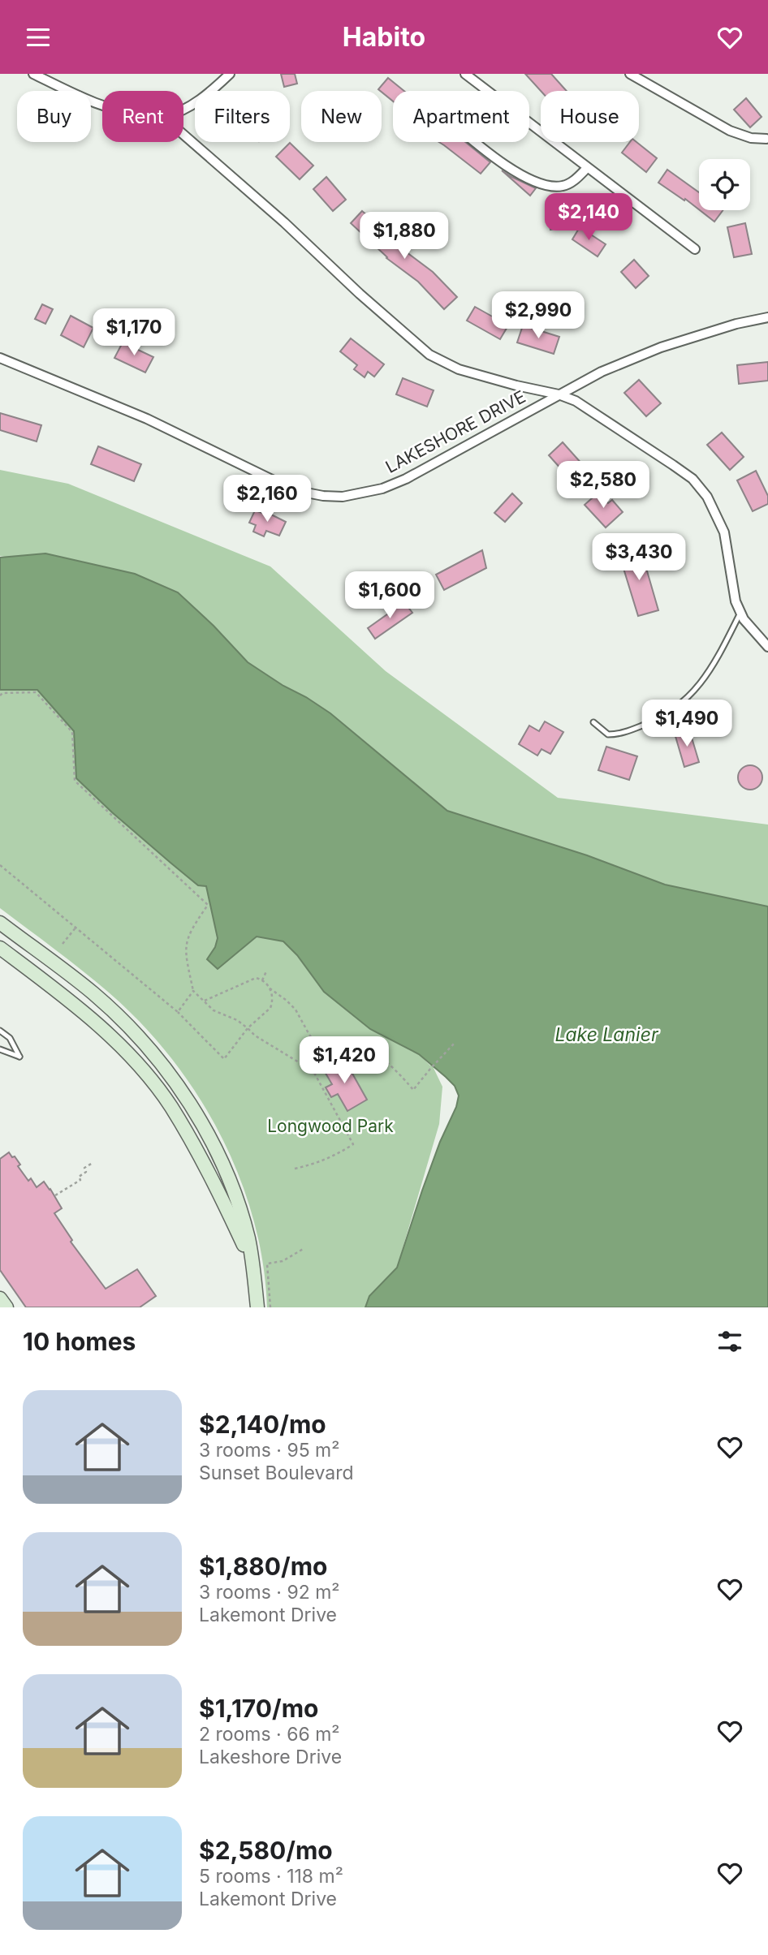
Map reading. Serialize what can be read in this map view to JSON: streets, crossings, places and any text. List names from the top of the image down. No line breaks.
{"streets":{"street":["LAKESHORE DRIVE"]},"water":["Lake Lanier"],"parks":["Longwood Park"],"page":{"header":"Habito","chip":["Buy","Rent","Filters","New","Apartment","House"],"price":["$2,140","$1,880","$2,990","$1,170","$2,580","$2,160","$3,430","$1,600","$1,490","$1,420"],"heading":"10 homes","list":[{"name":"$2,140/mo","note":"3 rooms · 95 m² · Sunset Boulevard"},{"name":"$1,880/mo","note":"3 rooms · 92 m² · Lakemont Drive"},{"name":"$1,170/mo","note":"2 rooms · 66 m² · Lakeshore Drive"},{"name":"$2,580/mo","note":"5 rooms · 118 m² · Lakemont Drive"}]}}
